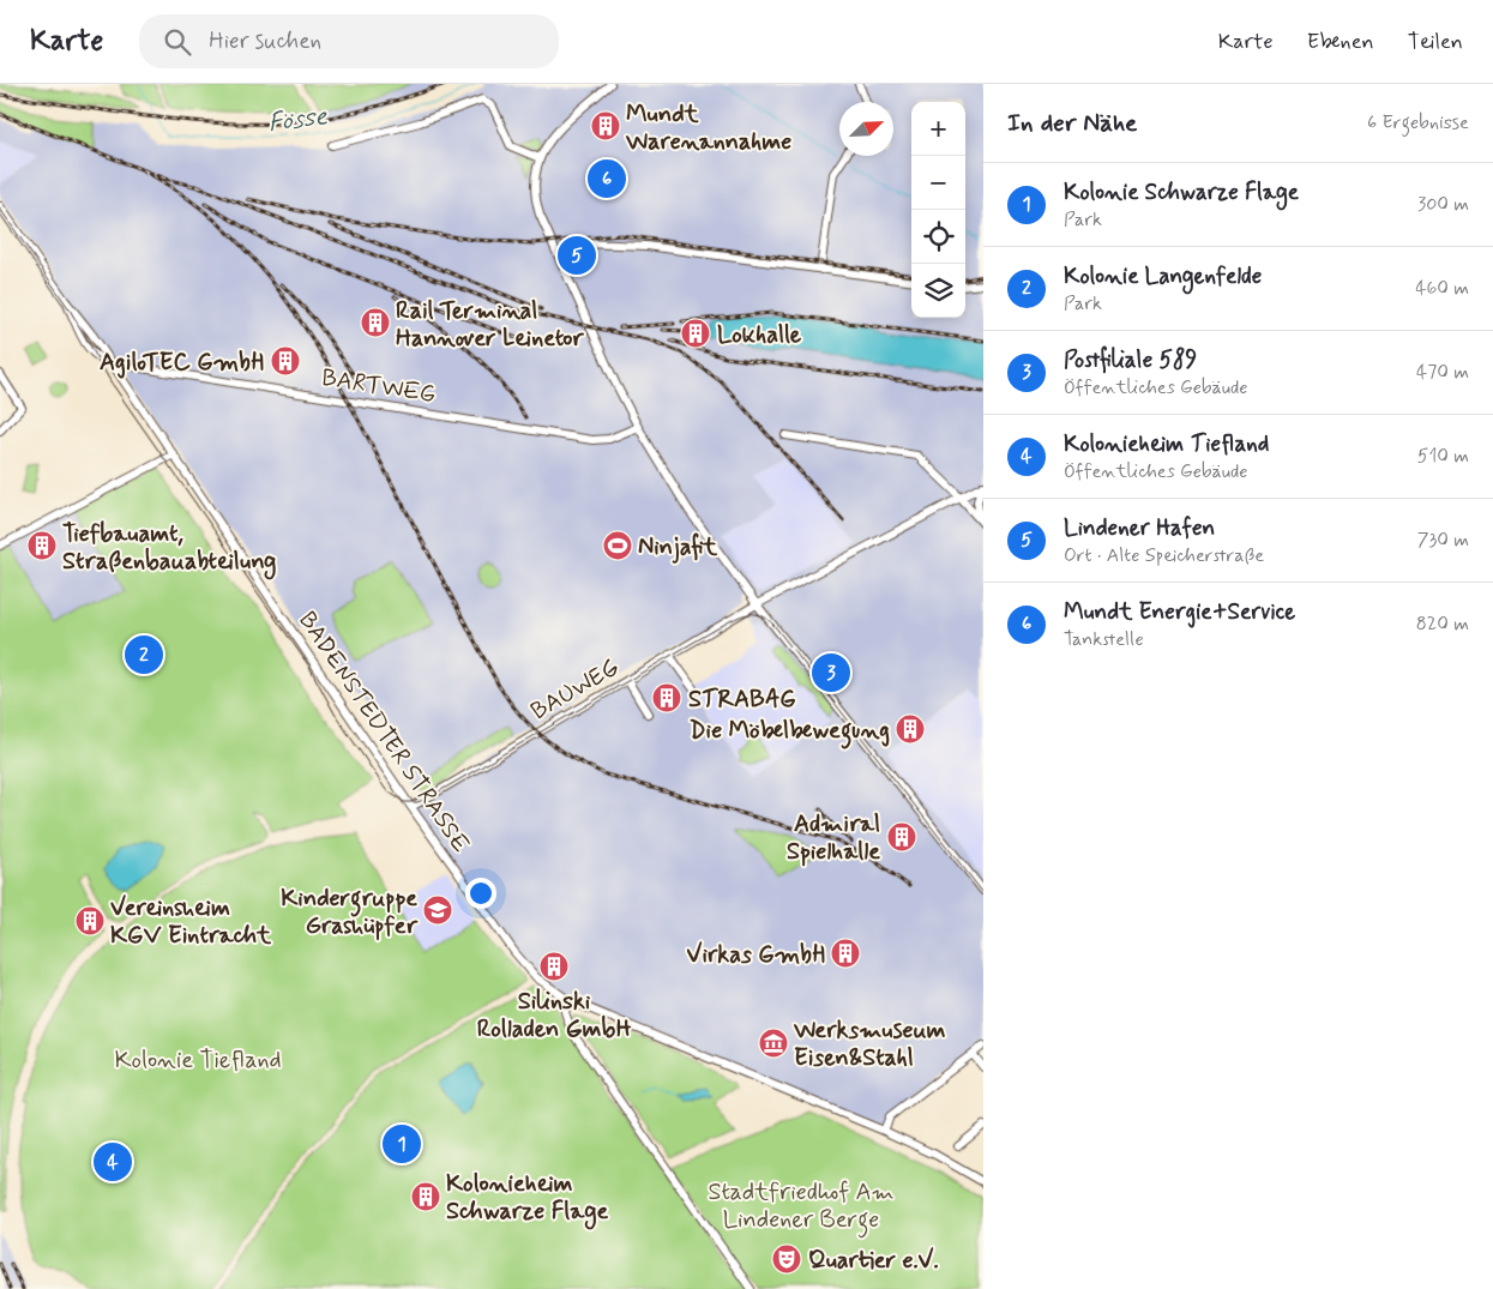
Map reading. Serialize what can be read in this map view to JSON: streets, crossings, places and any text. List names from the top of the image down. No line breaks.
{"streets":{"street":["BARTWEG","BAUWEG","BADENSTEDTER STRASSE"]},"crossings":[["BARTWEG","BADENSTEDTER STRASSE"],["BAUWEG","BADENSTEDTER STRASSE"]],"water":["Fösse"],"parks":["Kolonie Tiefland","Stadtfriedhof Am Lindener Berge"],"places":{"building":["Mundt Warenannahme","Rail Terminal Hannover Leinetor","Lokhalle","AgiloTEC GmbH","Tiefbauamt, Straßenbauabteilung","STRABAG","Die Möbelbewegung","Admiral Spielhalle","Vereinsheim KGV Eintracht","Virkas GmbH","Silinski Rolladen GmbH","Kolonieheim Schwarze Flage"],"sports":["Ninjafit"],"school or university":["Kindergruppe Grashüpfer"],"museum":["Werksmuseum Eisen&Stahl"],"theatre":["Quartier e.V."]},"north":"top right","page":{"header":"Karte","search":"Hier suchen","nav":["Karte","Ebenen","Teilen"],"heading":["In der Nähe","6 Ergebnisse"],"map_buttons":["+","−"],"pins":["6","5","2","3","1","4"],"list":[{"mark":"1","name":"Kolonie Schwarze Flage","note":"Park","value":"300 m"},{"mark":"2","name":"Kolonie Langenfelde","note":"Park","value":"460 m"},{"mark":"3","name":"Postfiliale 589","note":"Öffentliches Gebäude","value":"470 m"},{"mark":"4","name":"Kolonieheim Tiefland","note":"Öffentliches Gebäude","value":"510 m"},{"mark":"5","name":"Lindener Hafen","note":"Ort · Alte Speicherstraße","value":"730 m"},{"mark":"6","name":"Mundt Energie+Service","note":"Tankstelle","value":"820 m"}]}}
